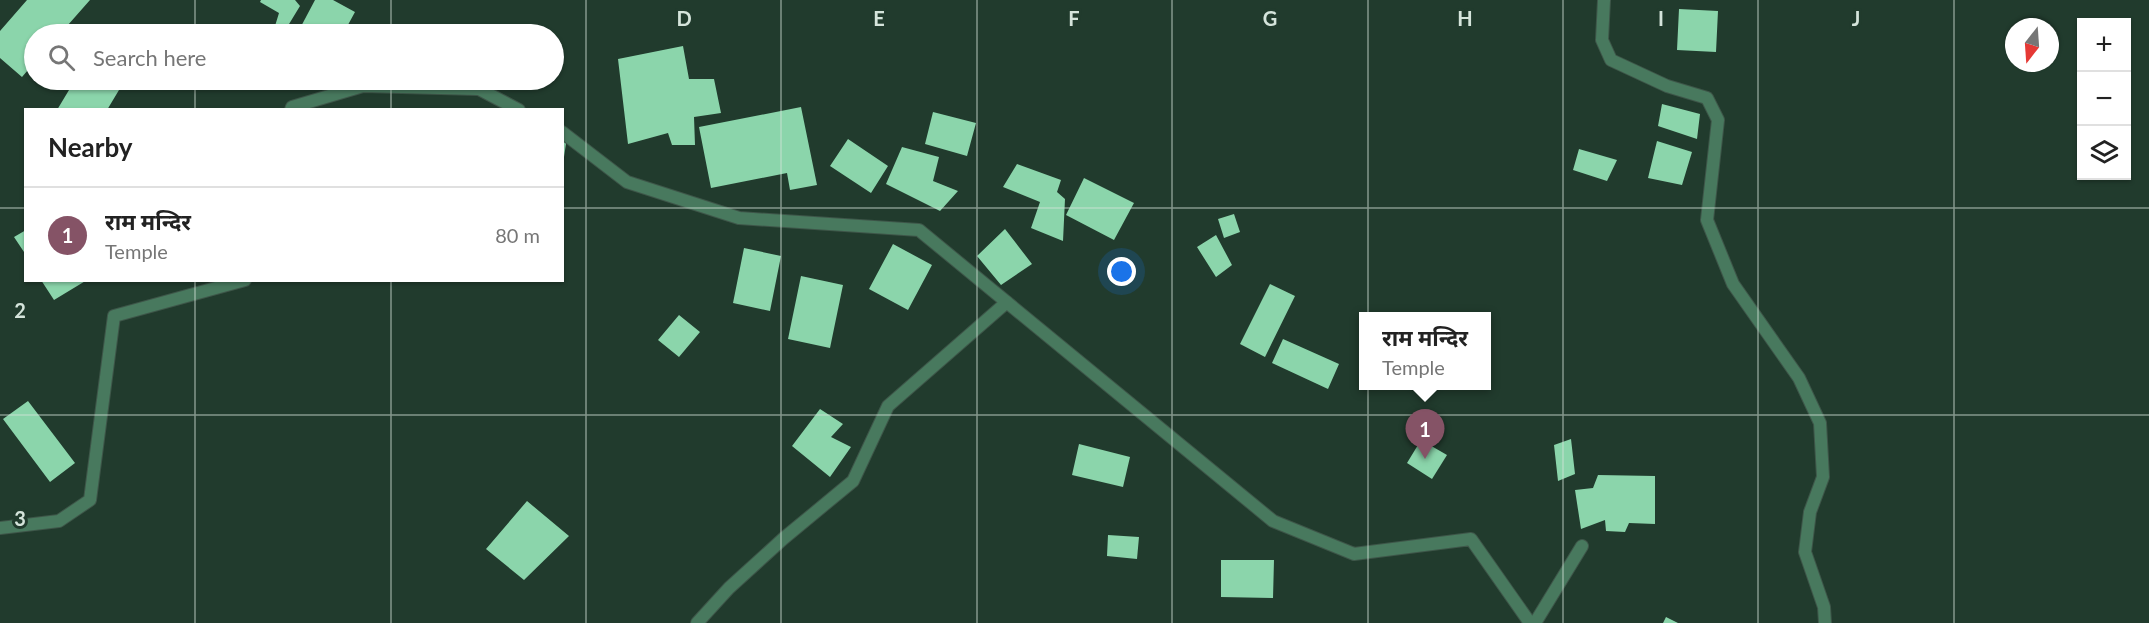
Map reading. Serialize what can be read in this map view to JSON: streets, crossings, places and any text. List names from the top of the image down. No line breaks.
{"north":"bottom","page":{"map_buttons":["+","−"],"search":"Search here","heading":"Nearby","list":[{"mark":"1","name":"राम मन्दिर","note":"Temple","value":"80 m"}],"popup":["राम मन्दिर","Temple"],"pins":"1"},"grid":{"columns":["D","E","F","G","H","I","J"],"rows":["2","3"]}}
